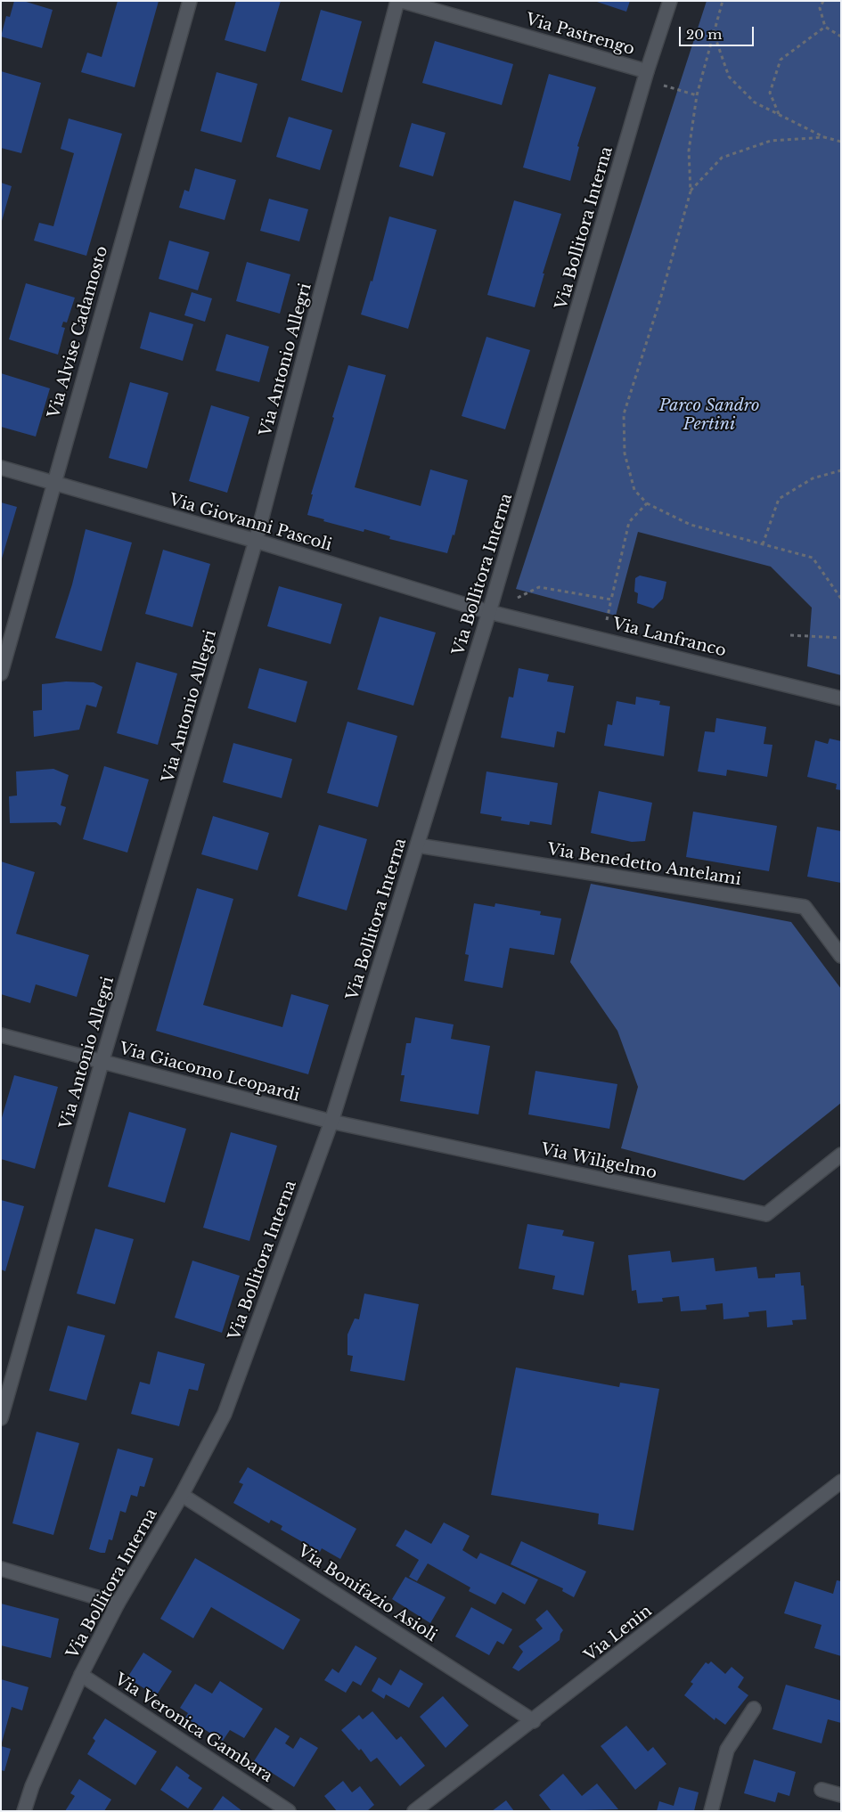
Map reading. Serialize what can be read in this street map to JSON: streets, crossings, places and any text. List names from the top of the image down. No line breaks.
{"streets":{"street":["Via Pastrengo","Via Bollitora Interna","Via Alvise Cadamosto","Via Antonio Allegri","Via Giovanni Pascoli","Via Lanfranco","Via Benedetto Antelami","Via Giacomo Leopardi","Via Wiligelmo","Via Bonifazio Asioli","Via Lenin","Via Veronica Gambara"]},"crossings":[["Via Pastrengo","Via Bollitora Interna"],["Via Bollitora Interna","Via Giovanni Pascoli"],["Via Bollitora Interna","Via Lanfranco"],["Via Bollitora Interna","Via Benedetto Antelami"],["Via Bollitora Interna","Via Giacomo Leopardi"],["Via Bollitora Interna","Via Wiligelmo"],["Via Bollitora Interna","Via Bonifazio Asioli"],["Via Bollitora Interna","Via Veronica Gambara"],["Via Alvise Cadamosto","Via Giovanni Pascoli"],["Via Antonio Allegri","Via Giovanni Pascoli"],["Via Antonio Allegri","Via Giacomo Leopardi"],["Via Giovanni Pascoli","Via Lanfranco"],["Via Giacomo Leopardi","Via Wiligelmo"],["Via Bonifazio Asioli","Via Lenin"]],"parks":["Parco Sandro Pertini"],"scale_bar":"20 m"}
